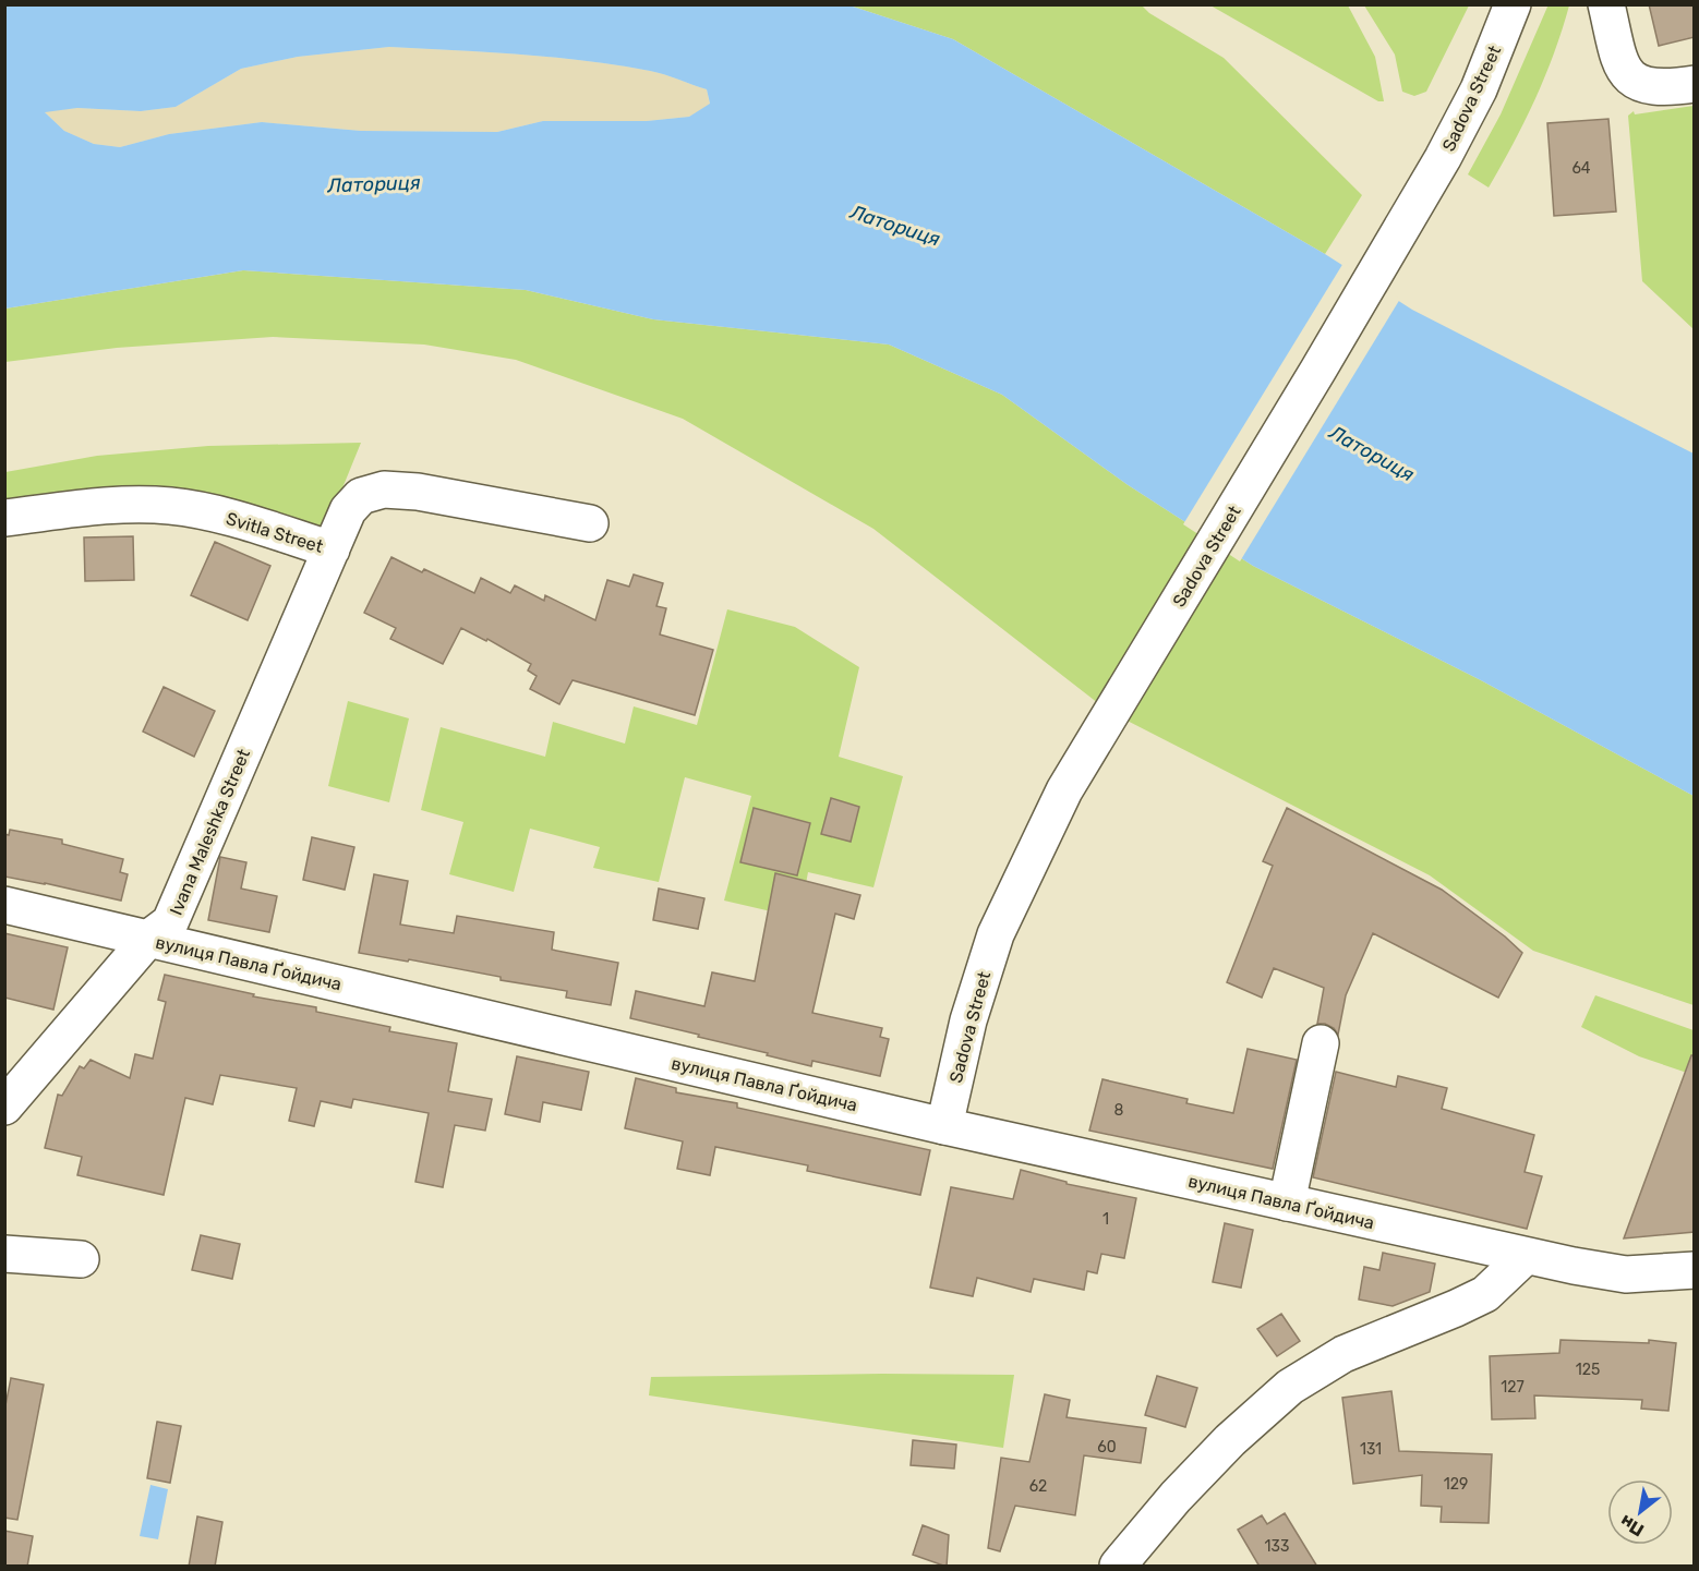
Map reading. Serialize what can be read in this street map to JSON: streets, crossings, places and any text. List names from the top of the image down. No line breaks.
{"streets":{"street":["Sadova Street","Svitla Street","Ivana Maleshka Street","вулиця Павла Ґойдича"]},"crossings":[["Sadova Street","вулиця Павла Ґойдича"],["Svitla Street","Ivana Maleshka Street"],["Ivana Maleshka Street","вулиця Павла Ґойдича"]],"water":["Латориця"],"house_numbers":["64","8","1","125","127","60","131","129","62","133"],"north":"bottom left"}
